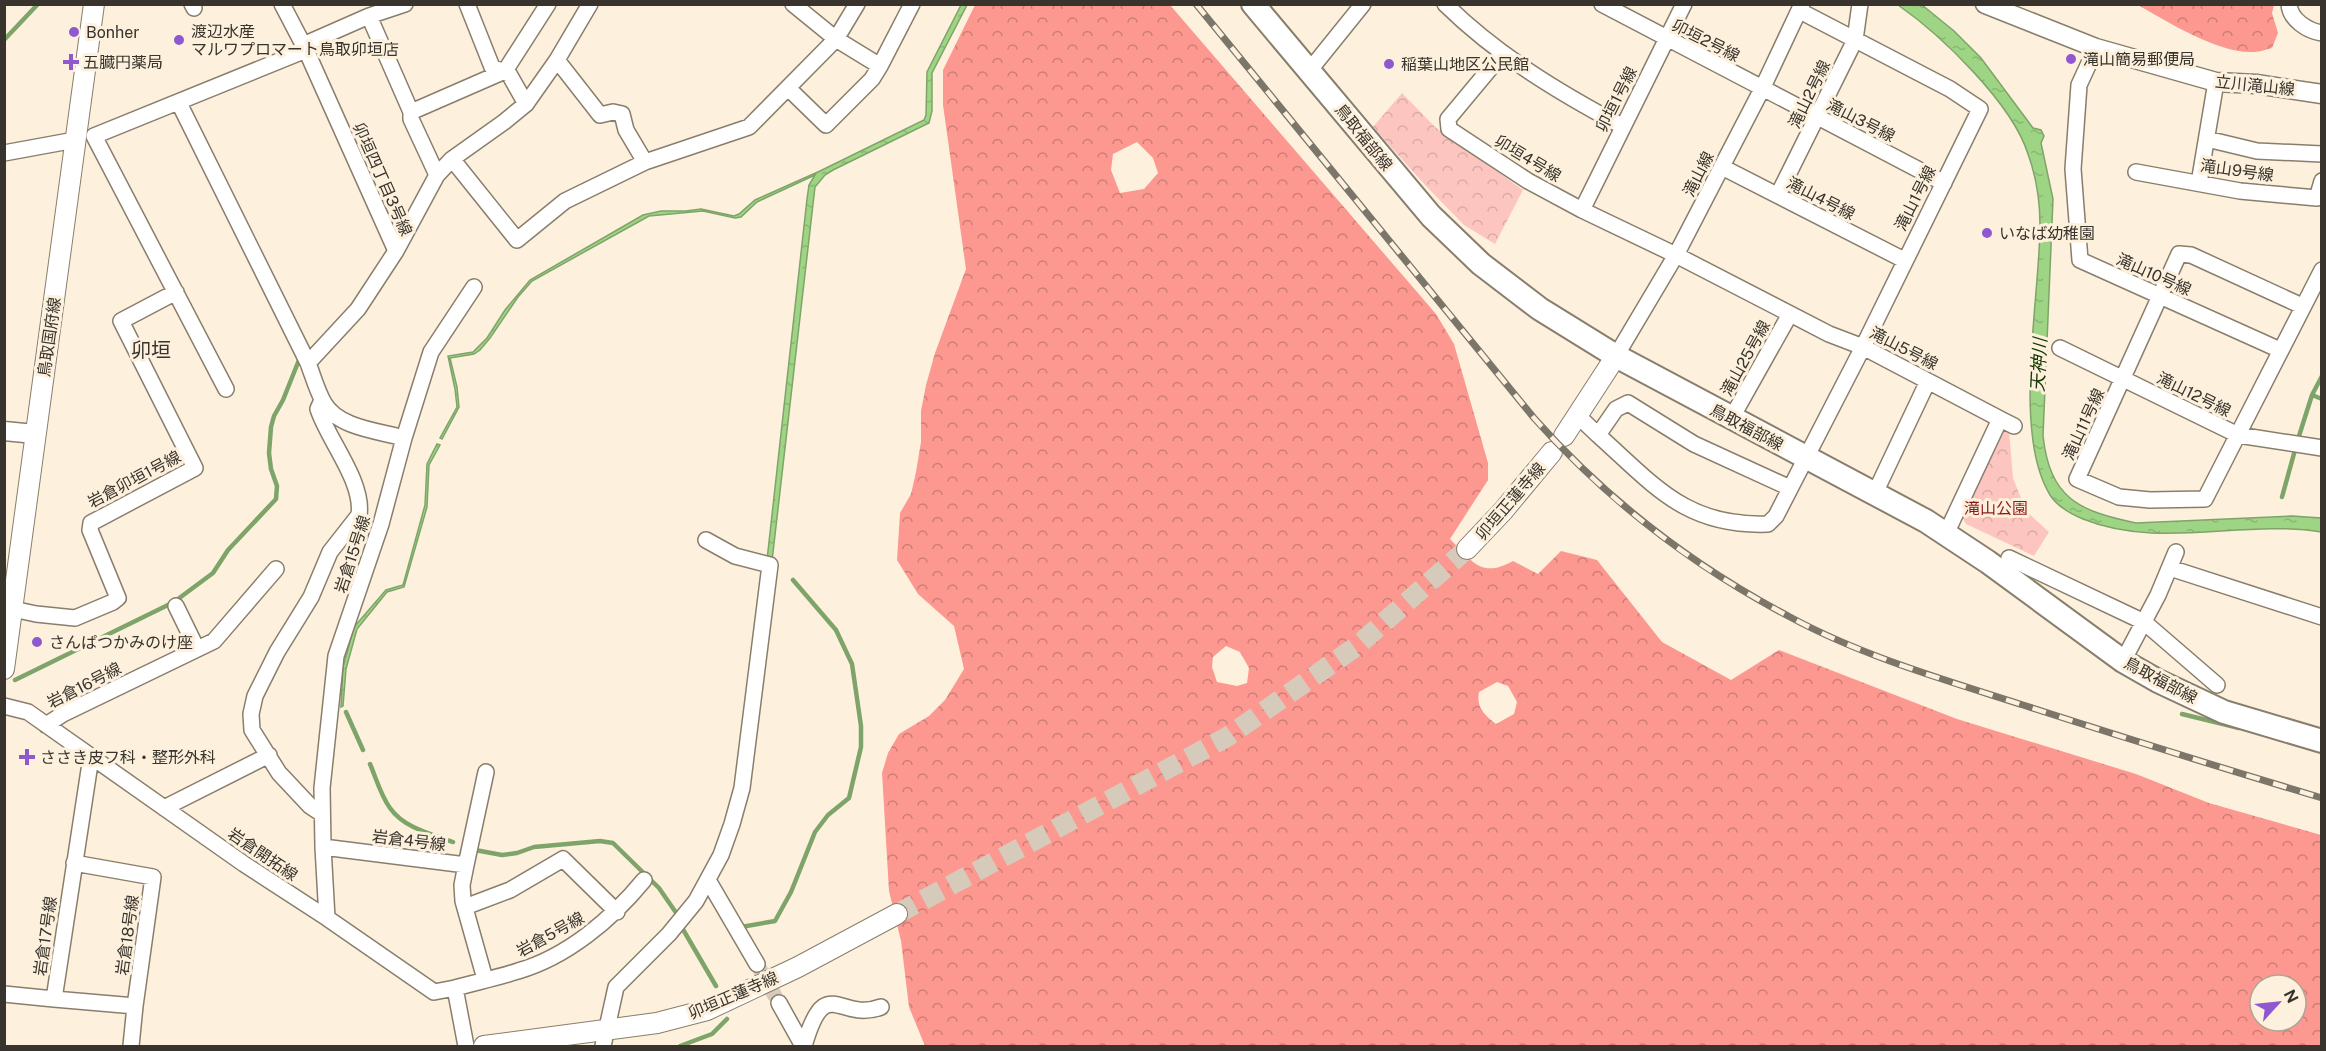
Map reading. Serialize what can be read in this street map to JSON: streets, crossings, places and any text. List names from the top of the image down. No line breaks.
{"streets":{"main road":["鳥取福部線","鳥取国府線","卯垣正蓮寺線"],"street":["卯垣2号線","立川滝山線","滝山2号線","卯垣1号線","滝山3号線","卯垣4号線","滝山9号線","滝山線","卯垣四丁目3号線","滝山4号線","滝山1号線","滝山10号線","滝山5号線","滝山25号線","滝山12号線","滝山11号線","岩倉卯垣1号線","岩倉15号線","岩倉16号線","岩倉4号線","岩倉開拓線","岩倉5号線","岩倉18号線","岩倉17号線"]},"crossings":[["卯垣2号線","卯垣1号線"],["卯垣2号線","滝山3号線"],["卯垣2号線","滝山線"],["立川滝山線","滝山10号線"],["滝山2号線","滝山3号線"],["滝山2号線","滝山4号線"],["滝山2号線","滝山1号線"],["卯垣1号線","卯垣4号線"],["滝山3号線","滝山線"],["滝山3号線","滝山1号線"],["鳥取福部線","滝山線"],["鳥取福部線","滝山1号線"],["鳥取福部線","滝山5号線"],["鳥取福部線","滝山25号線"],["卯垣4号線","滝山線"],["卯垣4号線","滝山5号線"],["滝山線","滝山4号線"],["滝山線","滝山1号線"],["滝山線","滝山5号線"],["滝山4号線","滝山1号線"],["滝山1号線","滝山5号線"],["滝山10号線","滝山11号線"],["鳥取国府線","岩倉卯垣1号線"],["滝山5号線","滝山25号線"],["滝山12号線","滝山11号線"],["岩倉15号線","岩倉4号線"],["岩倉16号線","岩倉開拓線"],["岩倉開拓線","岩倉5号線"],["岩倉開拓線","岩倉17号線"],["岩倉18号線","岩倉17号線"]],"districts":["卯垣"],"water":["天神川"],"parks":["滝山公園"],"places":{"other":["Bonher","渡辺水産 マルワプロマート鳥取卯垣店","滝山簡易郵便局","稲葉山地区公民館","いなば幼稚園","さんぱつかみのけ座"],"health":["五臓円薬局","ささき皮フ科・整形外科"]},"north":"top right"}
